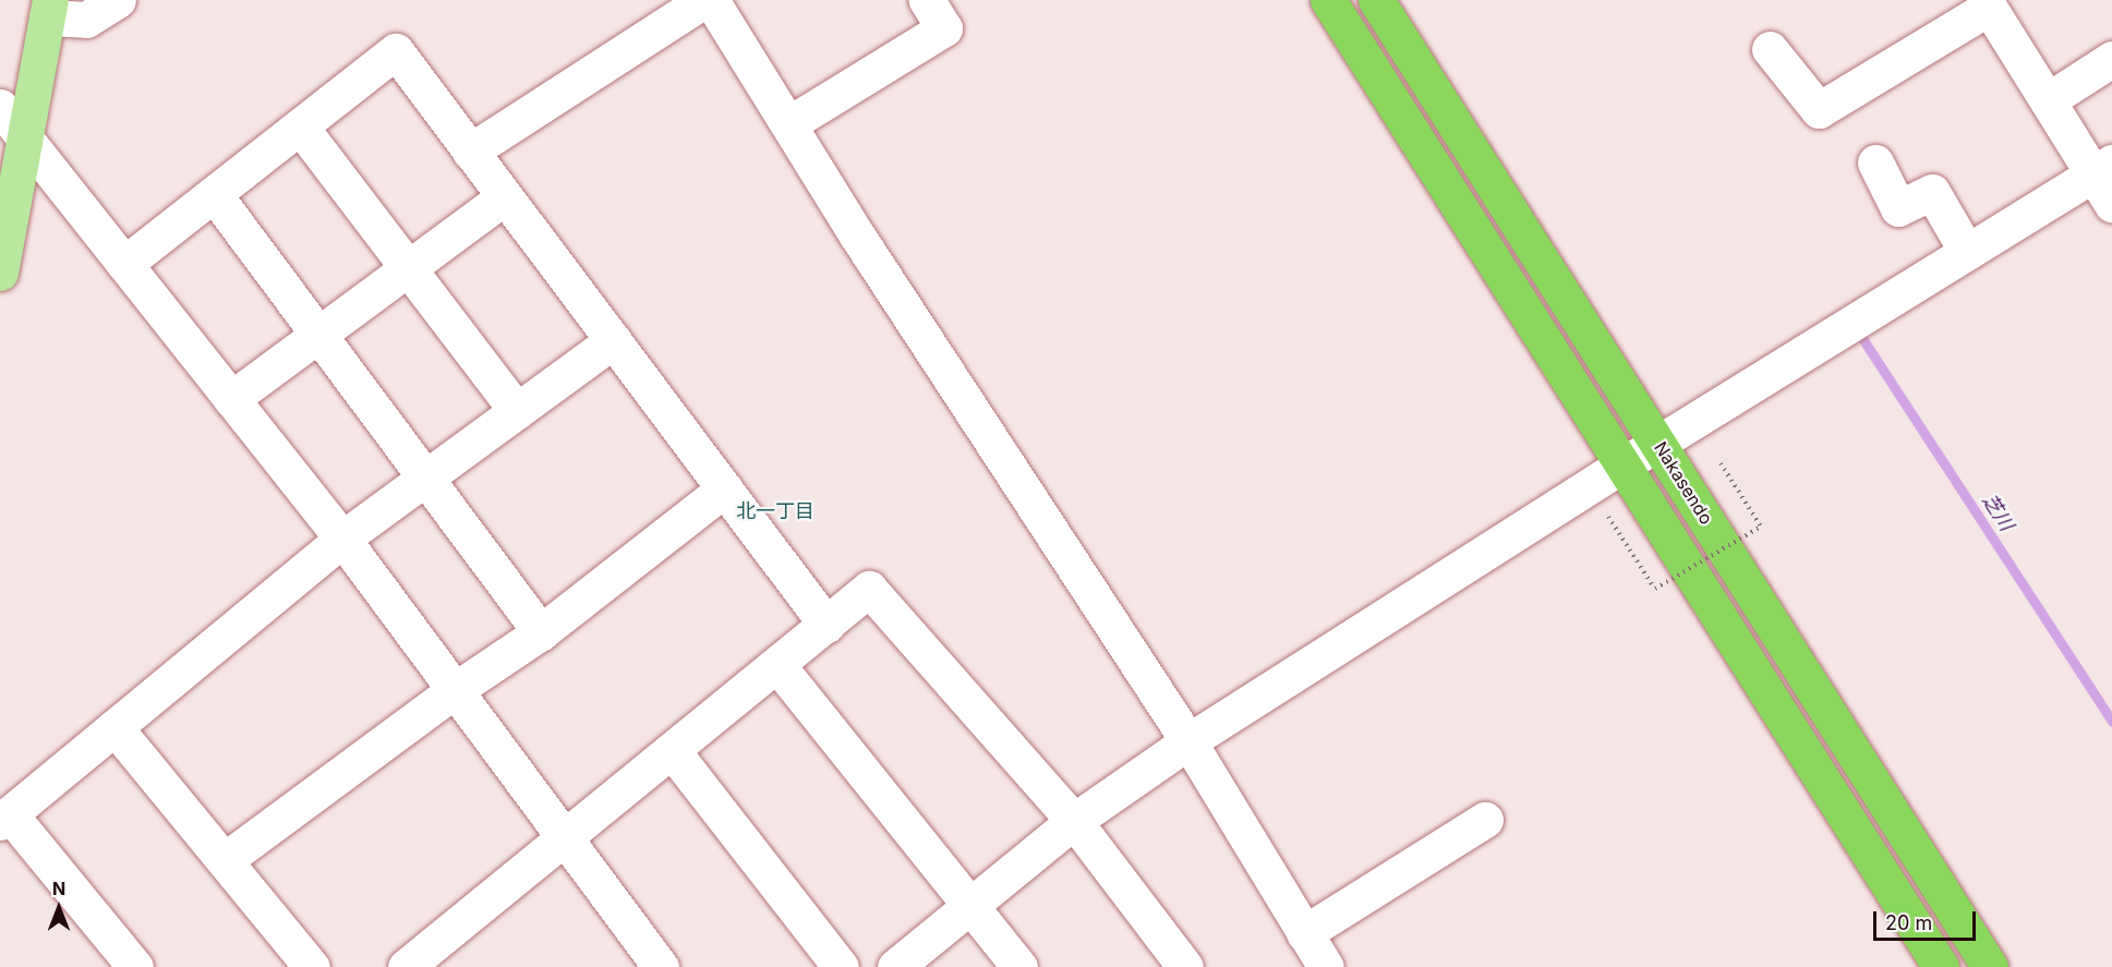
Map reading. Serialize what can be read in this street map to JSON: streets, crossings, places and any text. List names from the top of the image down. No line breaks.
{"streets":{"highway":["Nakasendo"]},"districts":["北一丁目"],"water":["芝川"],"scale_bar":"20 m","north":"top"}
